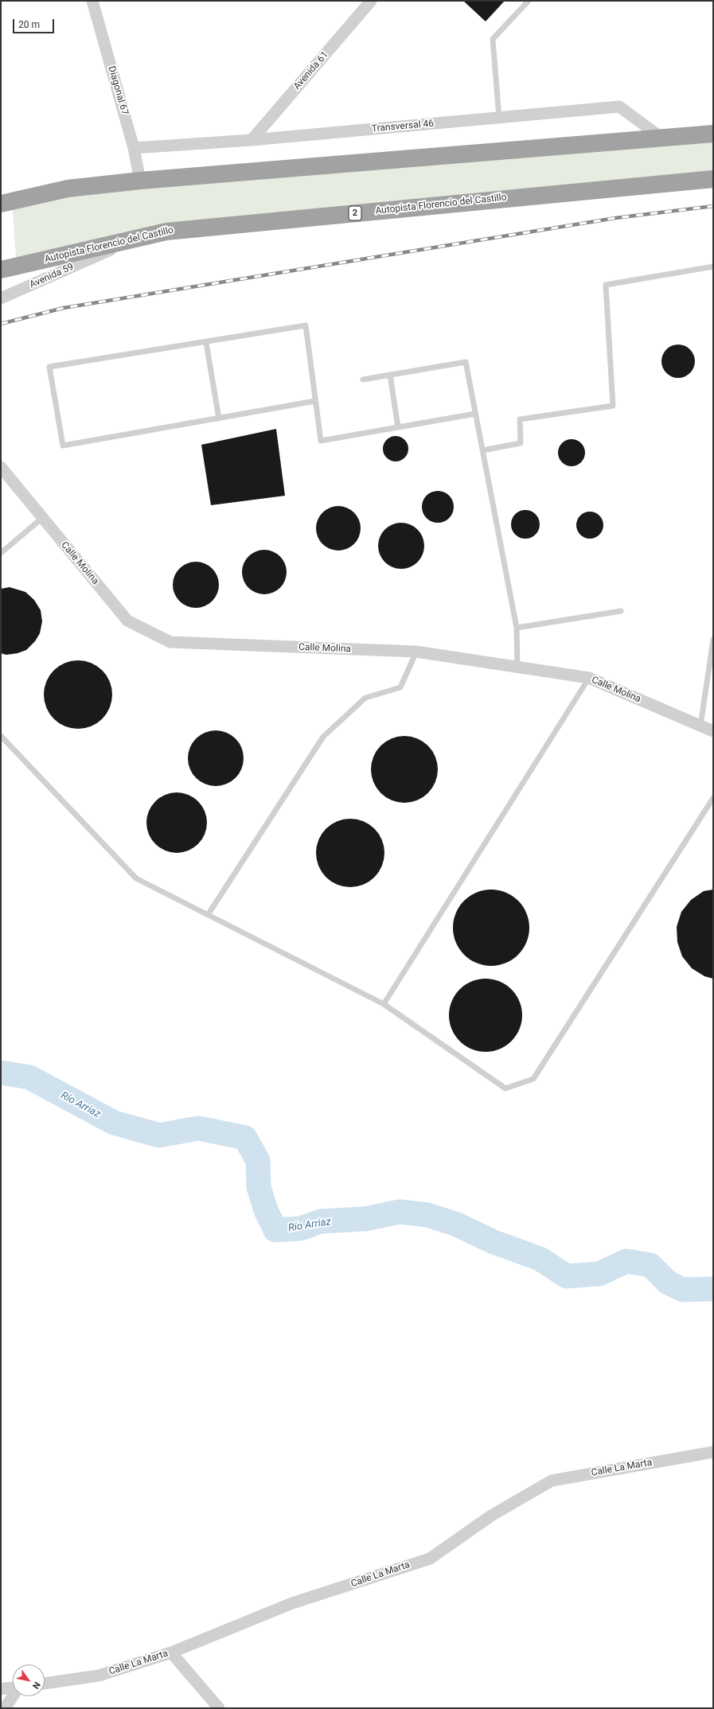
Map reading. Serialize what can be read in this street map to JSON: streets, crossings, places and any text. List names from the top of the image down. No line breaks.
{"streets":{"highway":["Autopista Florencio del Castillo","2"],"street":["Avenida 61","Diagonal 67","Transversal 46","Avenida 59","Calle Molina","Calle La Marta"]},"crossings":[["Avenida 61","Transversal 46"],["Diagonal 67","Transversal 46"],["Autopista Florencio del Castillo","Avenida 59"]],"water":["Río Arriaz"],"scale_bar":"20 m","north":"bottom right"}
